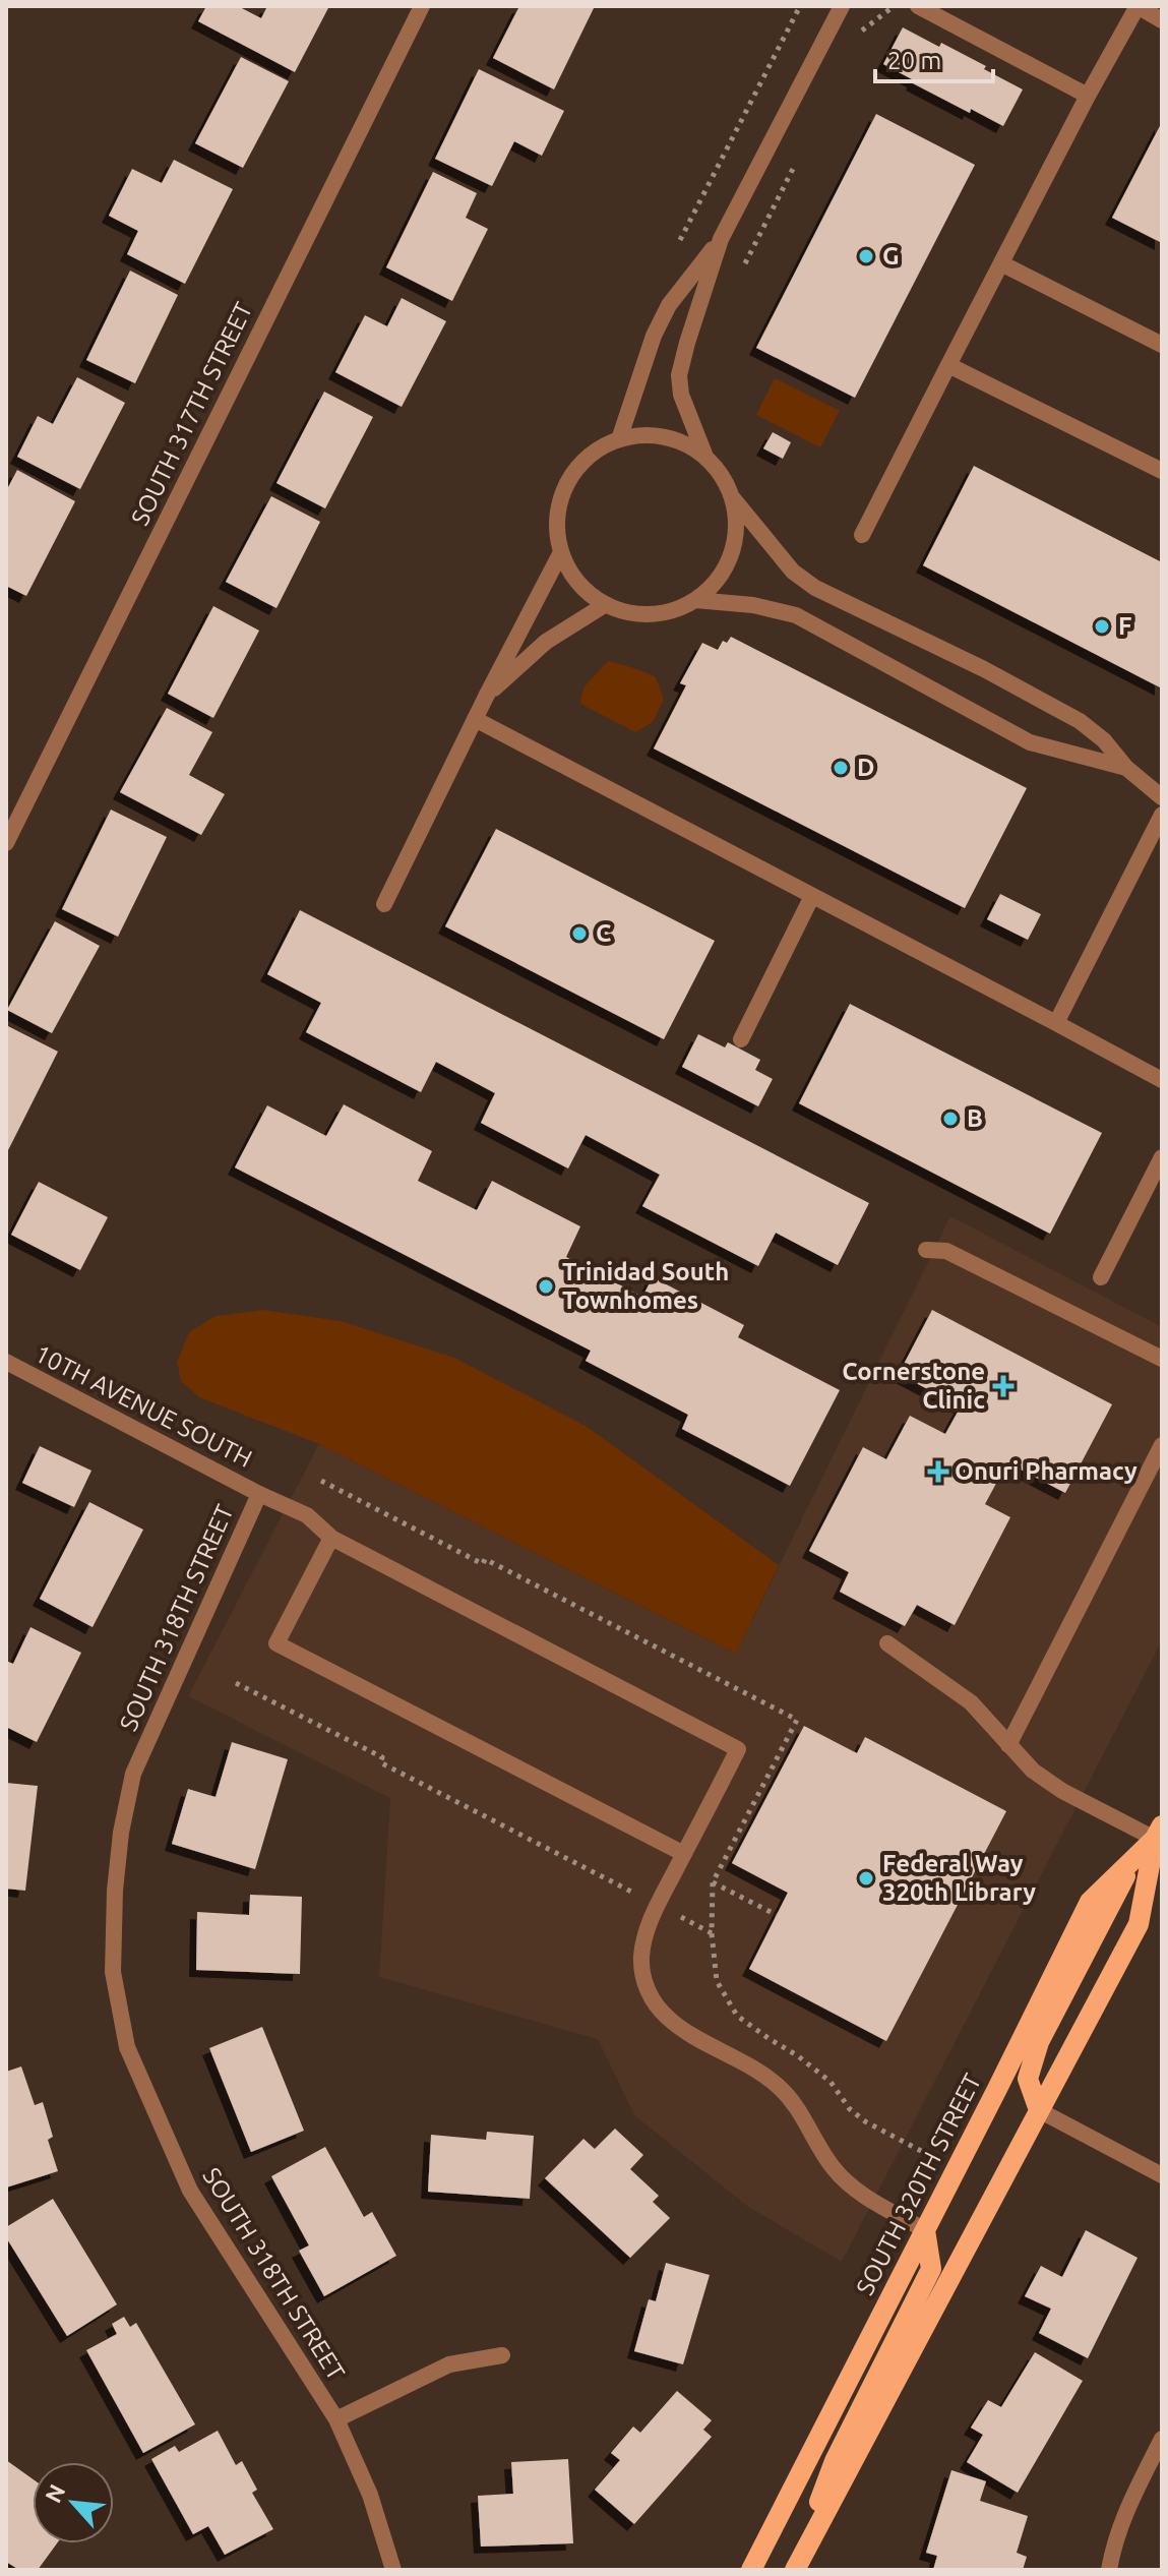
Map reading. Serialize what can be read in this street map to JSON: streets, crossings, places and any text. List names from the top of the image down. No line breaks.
{"streets":{"main road":["SOUTH 320TH STREET"],"street":["SOUTH 317TH STREET","10TH AVENUE SOUTH","SOUTH 318TH STREET"]},"crossings":[["10TH AVENUE SOUTH","SOUTH 318TH STREET"]],"places":{"other":["G","F","D","C","B","Trinidad South Townhomes","Federal Way 320th Library"],"health":["Cornerstone Clinic","Onuri Pharmacy"]},"scale_bar":"20 m","north":"top left"}
